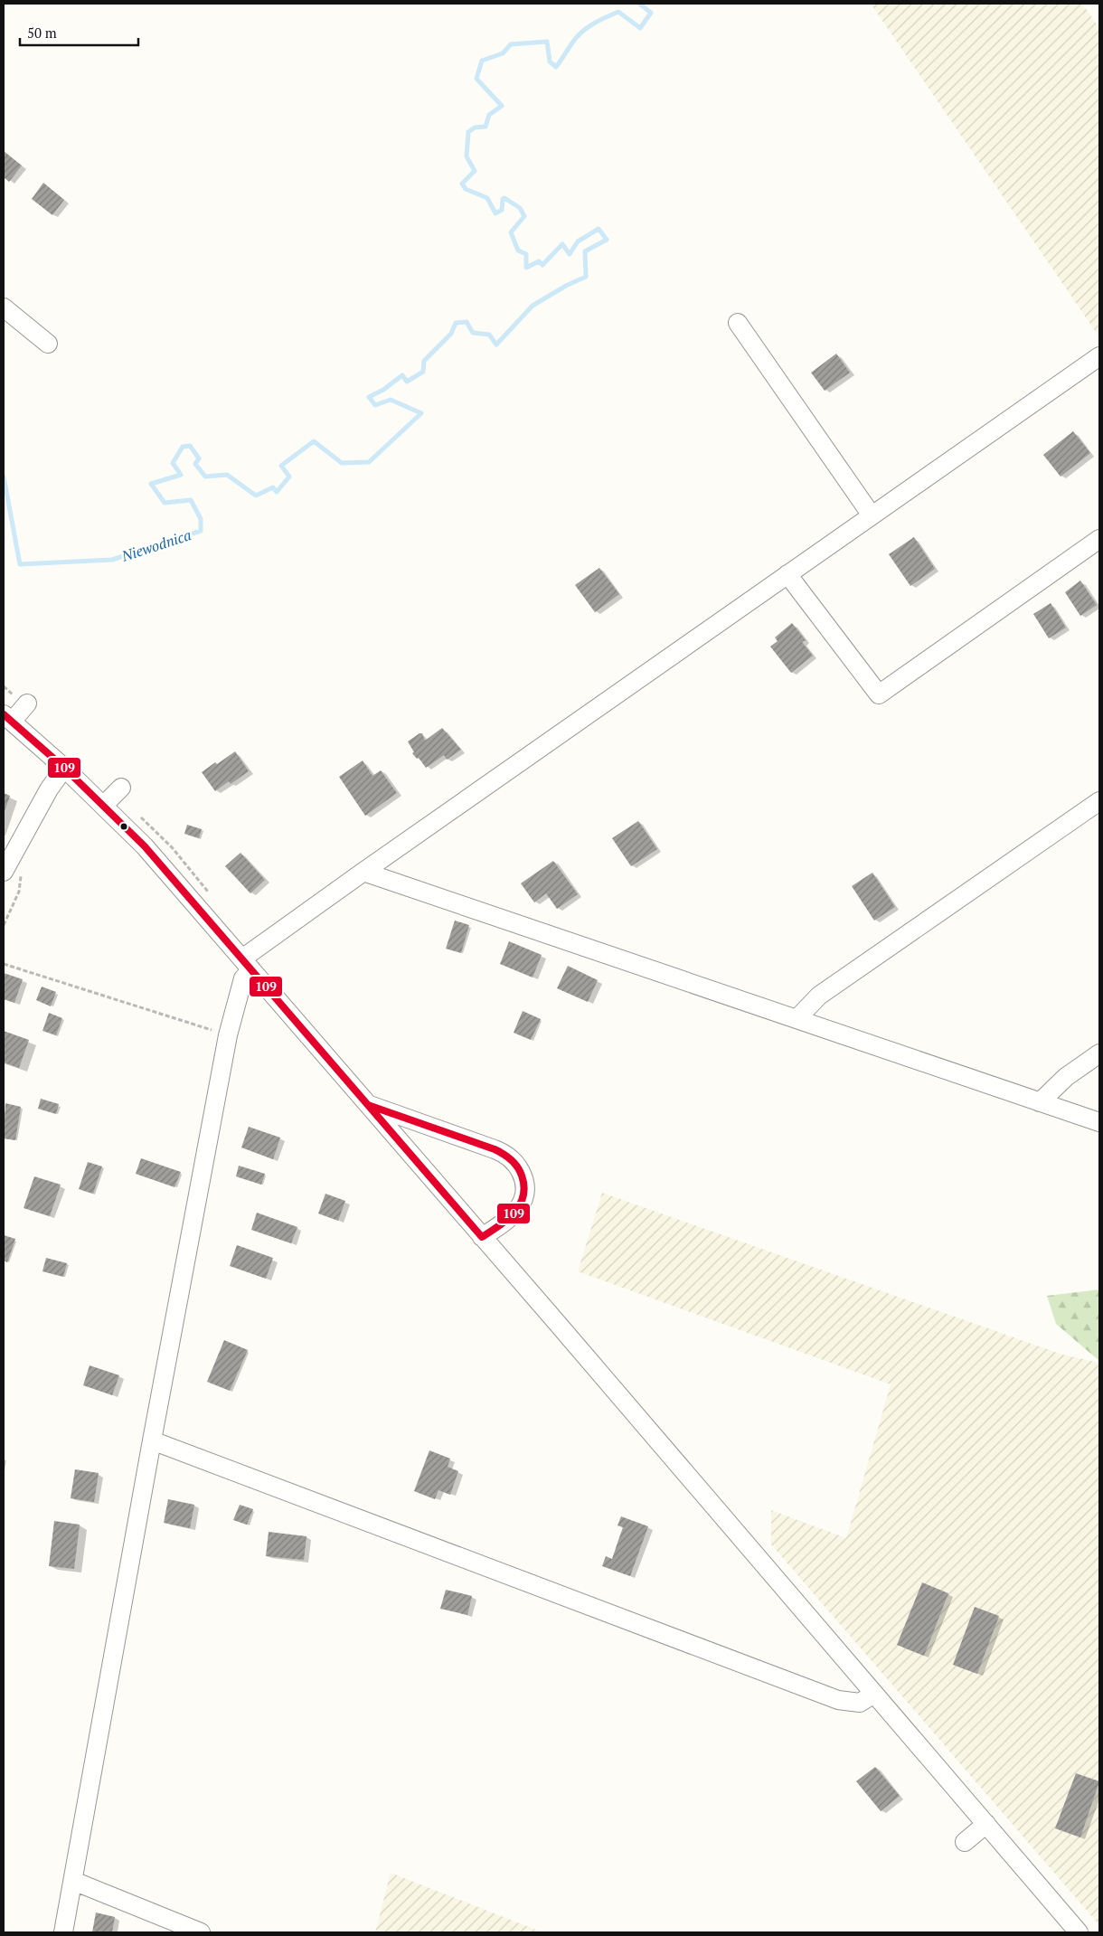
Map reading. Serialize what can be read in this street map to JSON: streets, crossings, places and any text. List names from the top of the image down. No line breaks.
{"water":["Niewodnica"],"lines":["transit line 109"],"scale_bar":"50 m"}
